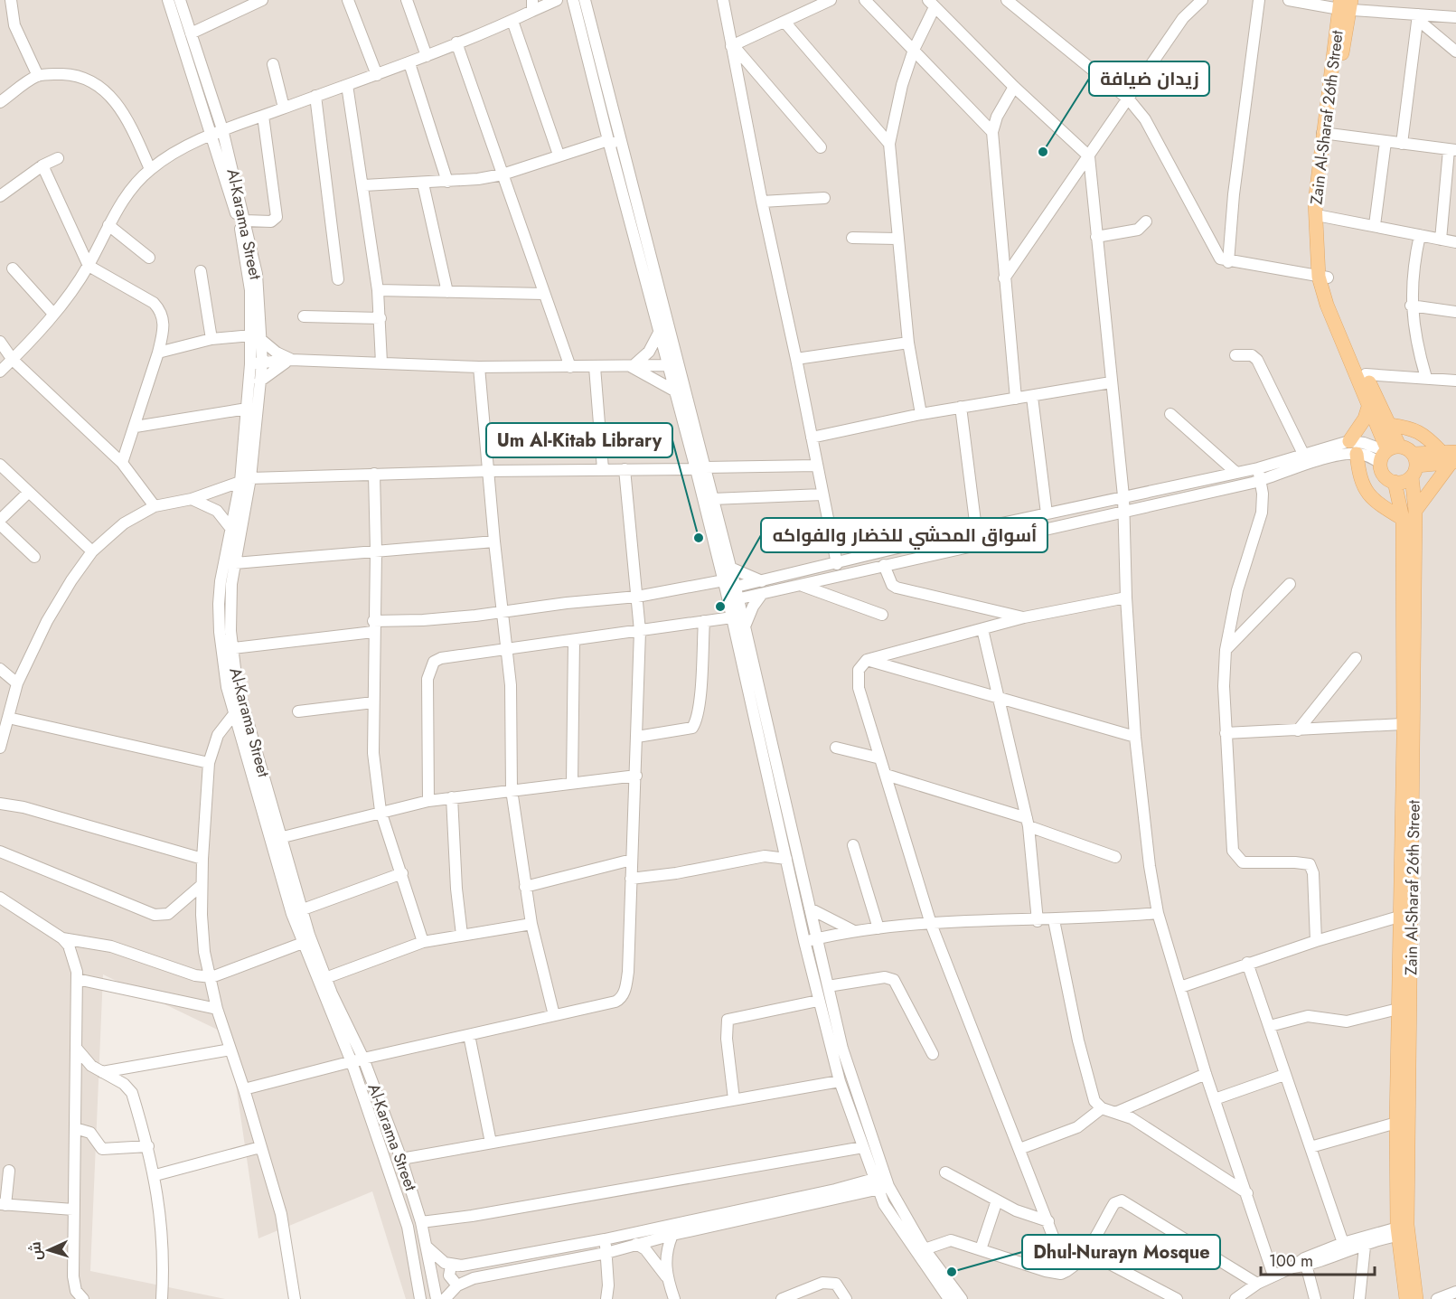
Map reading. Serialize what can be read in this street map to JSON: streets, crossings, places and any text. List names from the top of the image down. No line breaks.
{"streets":{"main road":["Zain Al-Sharaf 26th Street"],"street":["Al-Karama Street"]},"places":["زيدان ضيافة","Um Al-Kitab Library","أسواق المحشي للخضار والفواكه","Dhul-Nurayn Mosque"],"scale_bar":"100 m","north":"left"}
